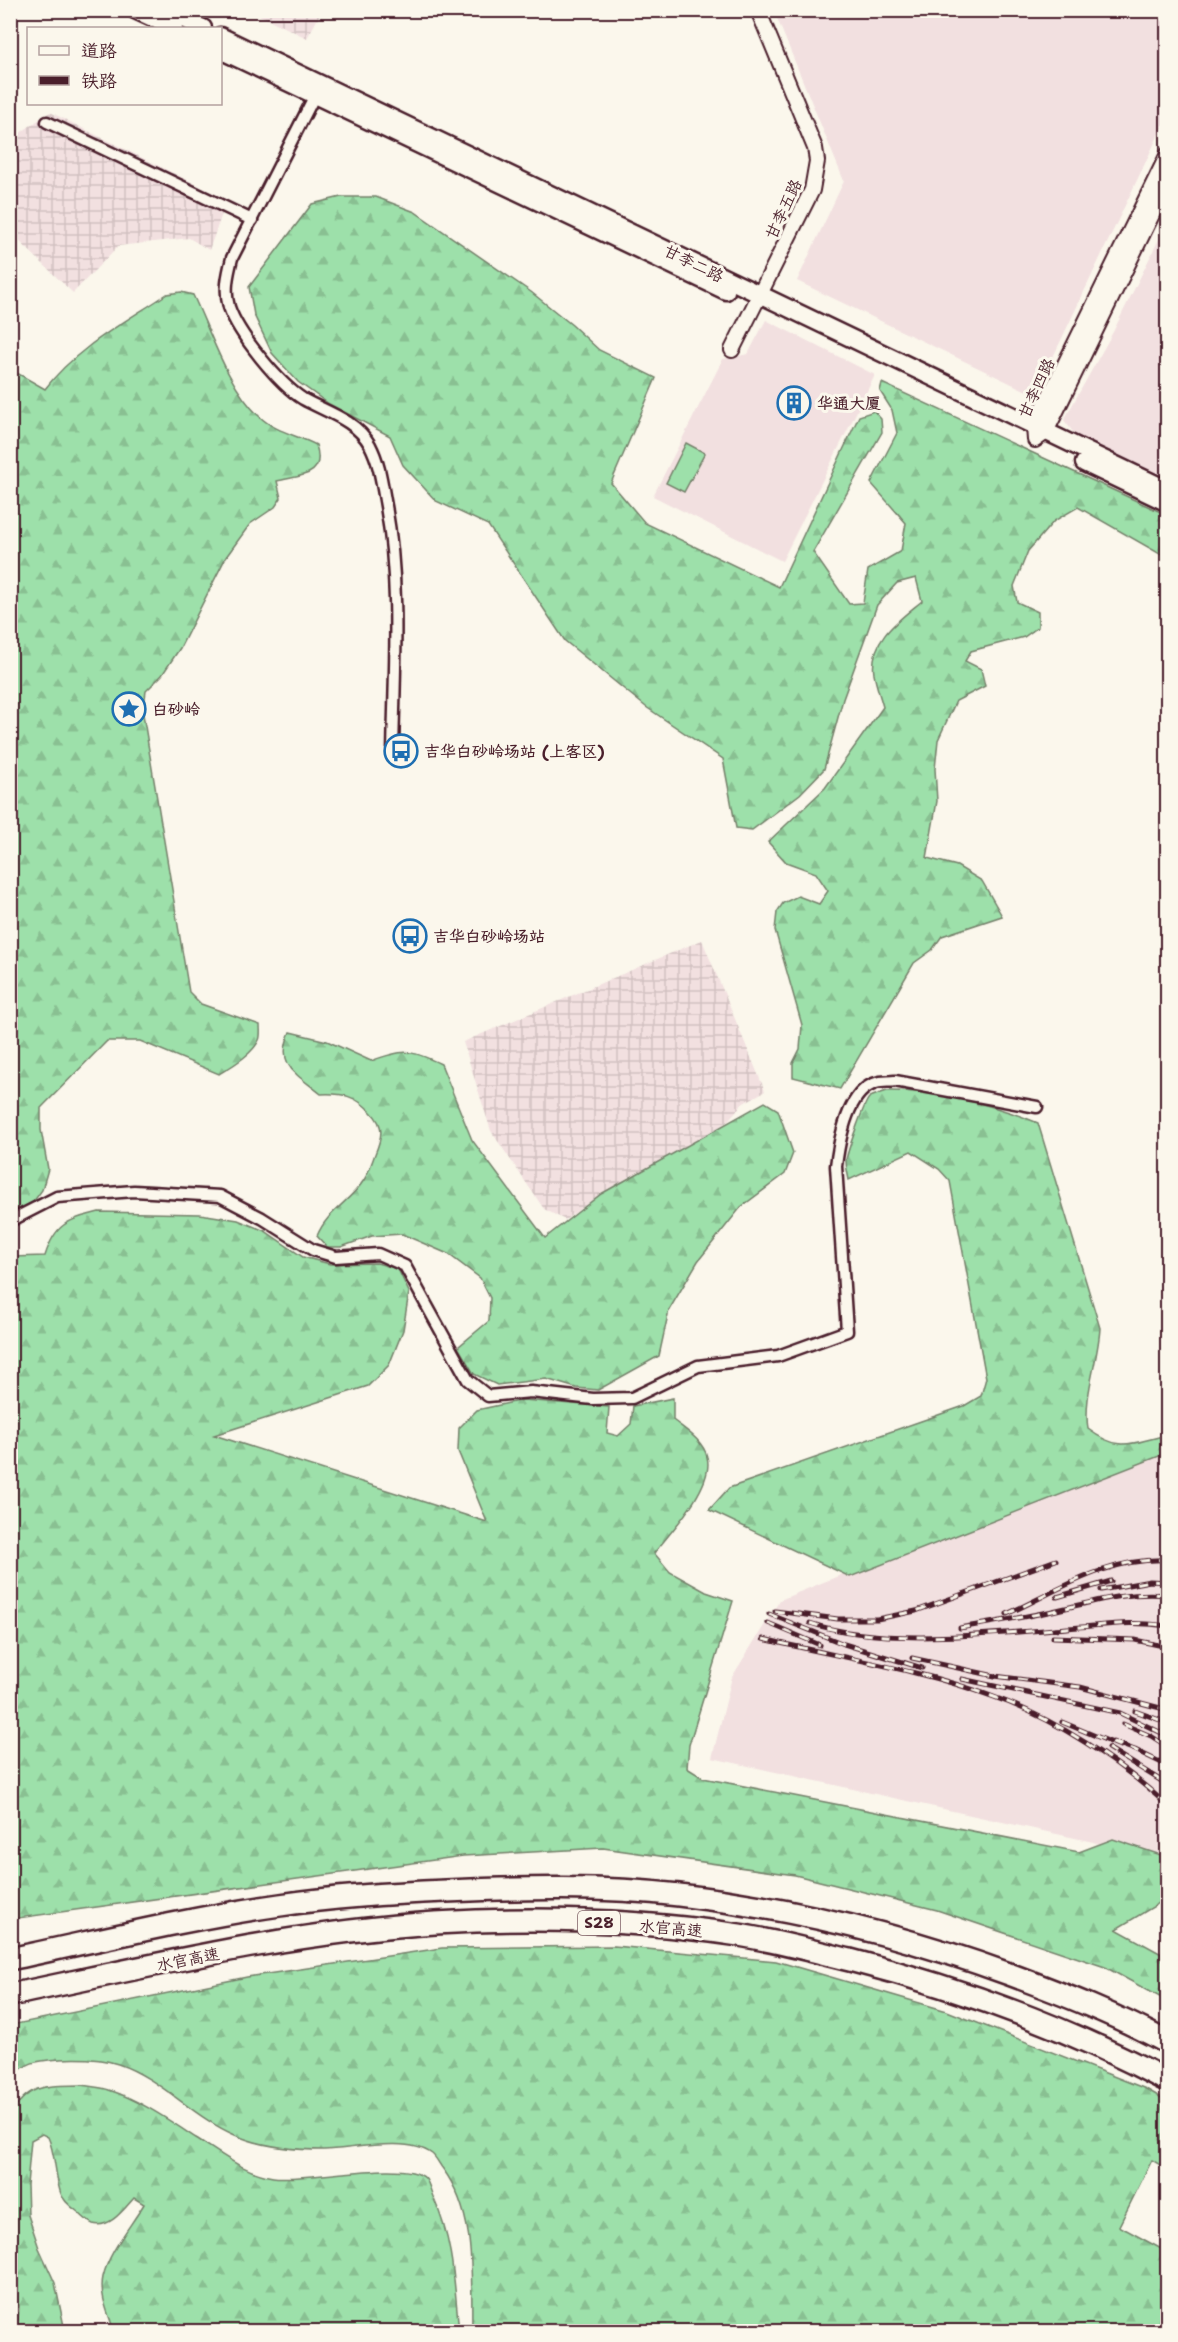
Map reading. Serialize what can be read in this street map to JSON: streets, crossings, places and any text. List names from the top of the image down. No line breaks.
{"streets":{"highway":["S28","水官高速"],"main road":["甘李二路"],"street":["甘李五路","甘李四路"]},"crossings":[["甘李五路","甘李二路"],["甘李二路","甘李四路"]],"places":{"building":["华通大厦"],"place":["白砂岭"],"bus stop":["吉华白砂岭场站 (上客区)","吉华白砂岭场站"]},"legend":["道路","铁路"]}
